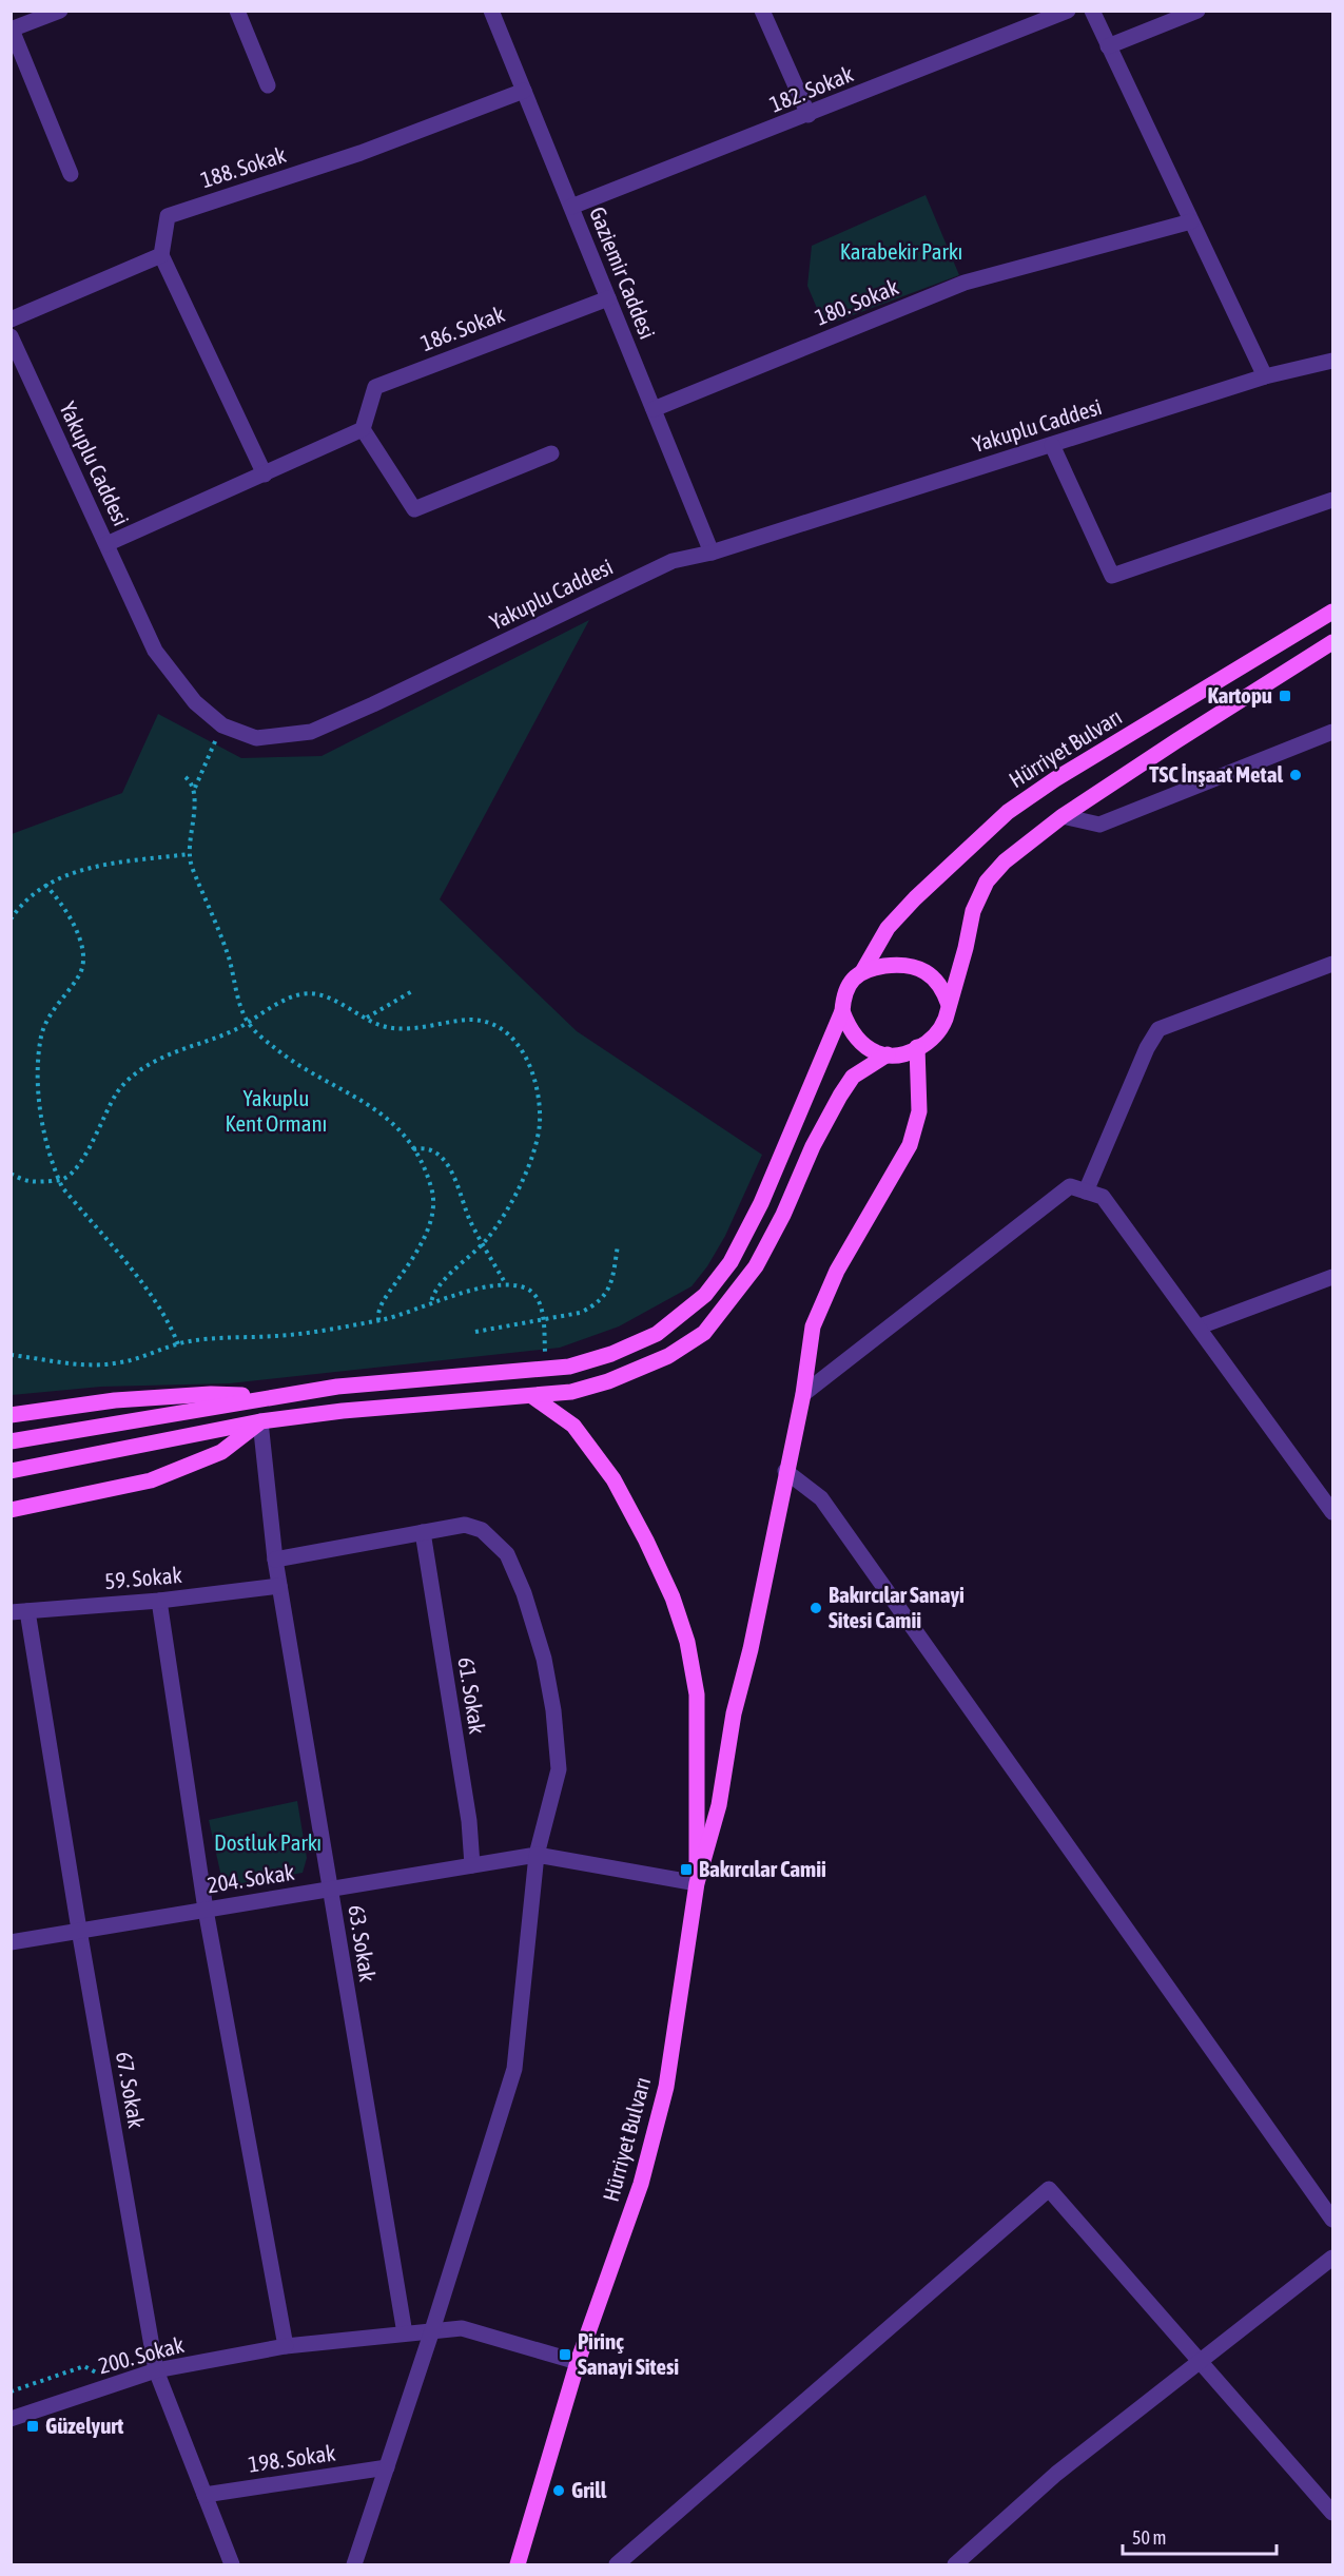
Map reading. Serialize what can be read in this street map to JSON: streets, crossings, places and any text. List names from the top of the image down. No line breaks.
{"streets":{"main road":["Hürriyet Bulvarı"],"street":["182. Sokak","188. Sokak","Gaziemir Caddesi","180. Sokak","186. Sokak","Yakuplu Caddesi","59. Sokak","61. Sokak","204. Sokak","63. Sokak","67. Sokak","200. Sokak","198. Sokak"]},"crossings":[["182. Sokak","Gaziemir Caddesi"],["188. Sokak","Gaziemir Caddesi"],["Gaziemir Caddesi","180. Sokak"],["Gaziemir Caddesi","186. Sokak"],["Gaziemir Caddesi","Yakuplu Caddesi"],["Hürriyet Bulvarı","204. Sokak"],["Hürriyet Bulvarı","200. Sokak"],["59. Sokak","63. Sokak"],["59. Sokak","67. Sokak"],["61. Sokak","204. Sokak"],["204. Sokak","63. Sokak"],["204. Sokak","67. Sokak"],["63. Sokak","200. Sokak"],["67. Sokak","200. Sokak"],["67. Sokak","198. Sokak"]],"parks":["Karabekir Parkı","Yakuplu Kent Ormanı","Dostluk Parkı"],"places":{"transit":["Kartopu","Bakırcılar Camii","Pirinç Sanayi Sitesi","Güzelyurt"],"other":["TSC İnşaat Metal","Bakırcılar Sanayi Sitesi Camii","Grill"]},"scale_bar":"50 m"}
